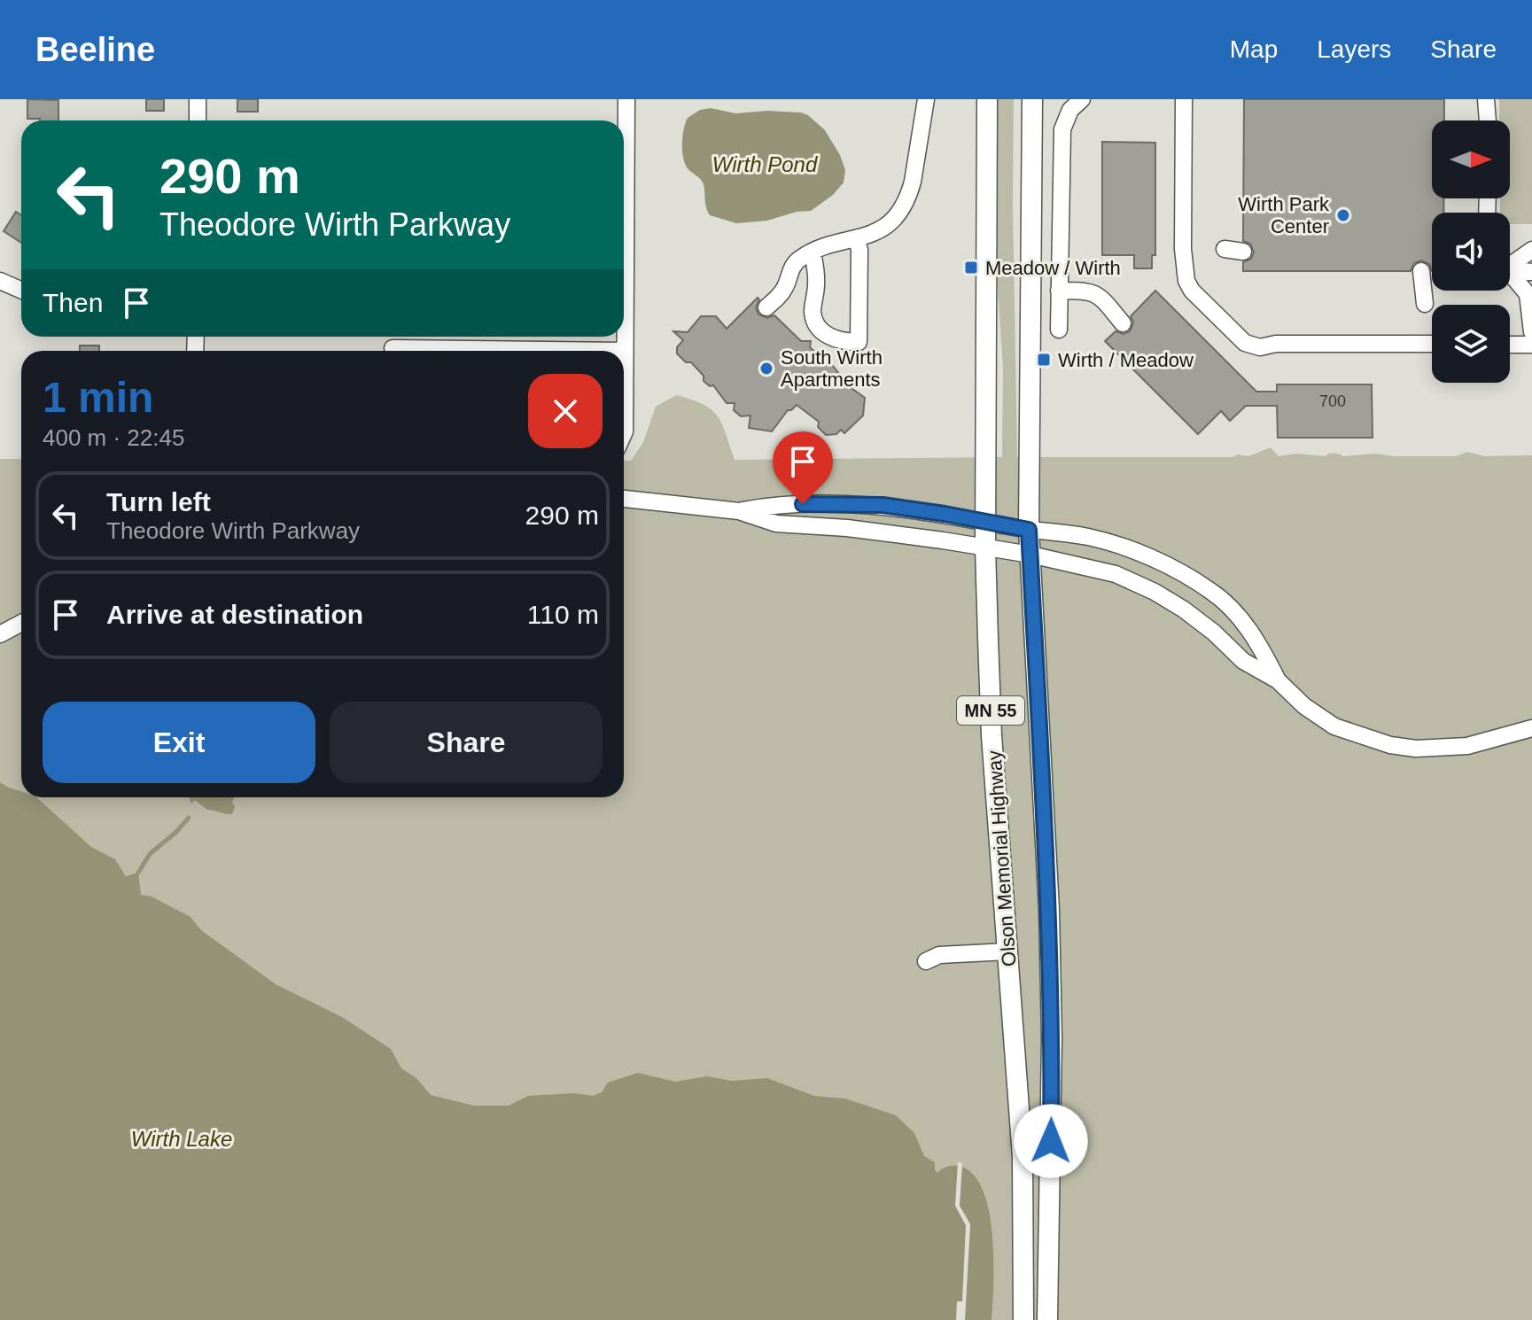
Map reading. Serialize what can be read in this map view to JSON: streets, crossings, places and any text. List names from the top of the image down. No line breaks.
{"streets":{"main road":["MN 55","Olson Memorial Highway"]},"water":["Wirth Pond","Wirth Lake"],"places":{"other":["Wirth Park Center","South Wirth Apartments"],"transit":["Meadow / Wirth","Wirth / Meadow"]},"house_numbers":["700"],"north":"right","page":{"header":"Beeline","nav":["Map","Layers","Share"],"turn":["290 m","Theodore Wirth Parkway"],"then":"Then","heading":["1 min","400 m · 22:45"],"list":[{"name":"Turn left","note":"Theodore Wirth Parkway","value":"290 m"},{"name":"Arrive at destination","value":"110 m"}],"buttons":["Exit","Share"]}}
